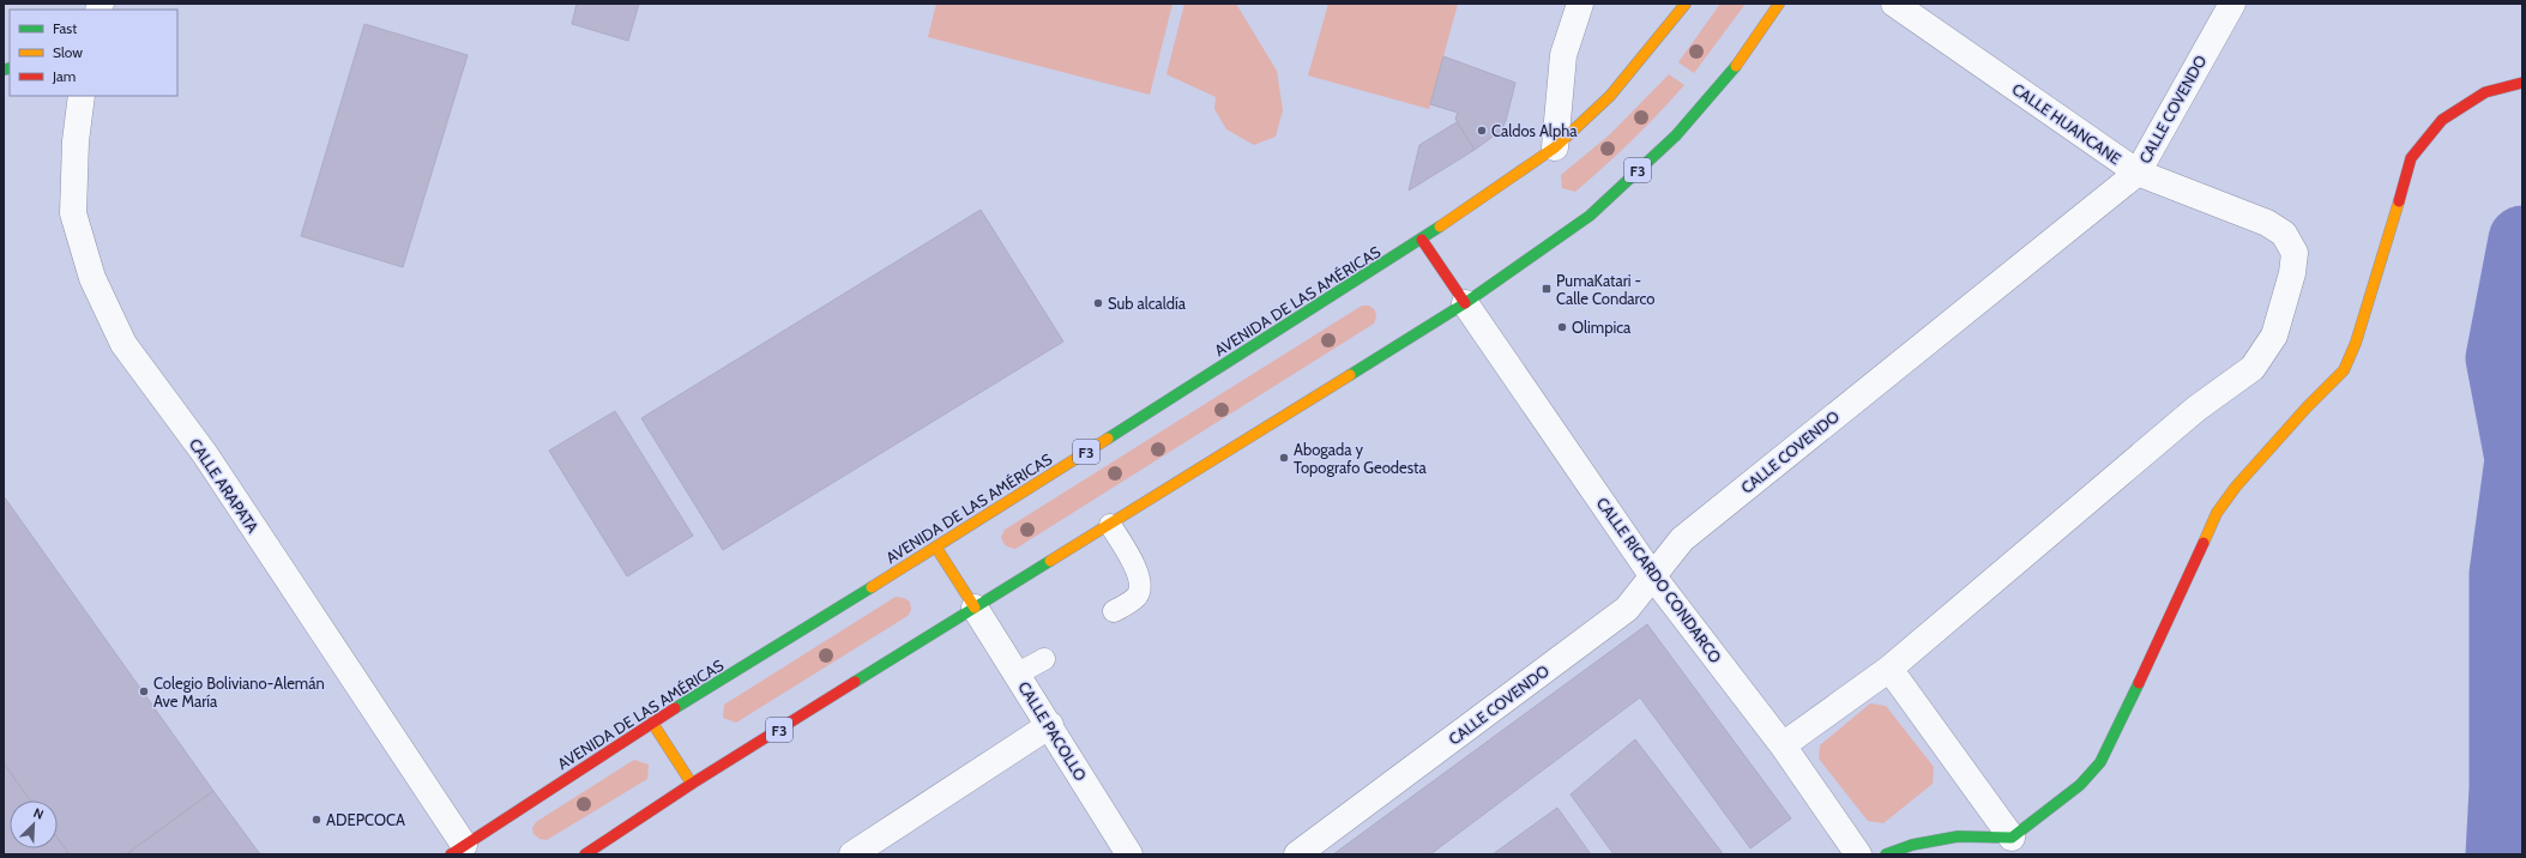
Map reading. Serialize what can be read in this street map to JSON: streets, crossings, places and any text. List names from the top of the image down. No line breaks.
{"streets":{"main road":["F3","AVENIDA DE LAS AMÉRICAS"],"street":["CALLE COVENDO","CALLE HUANCANE","CALLE ARAPATA","CALLE RICARDO CONDARCO","CALLE PACOLLO"]},"crossings":[["CALLE COVENDO","CALLE HUANCANE"],["CALLE COVENDO","CALLE RICARDO CONDARCO"],["F3","CALLE RICARDO CONDARCO"],["F3","CALLE PACOLLO"],["AVENIDA DE LAS AMÉRICAS","CALLE ARAPATA"]],"places":{"other":["Caldos Alpha","Sub alcaldía","Olimpica","Abogada y Topografo Geodesta","Colegio Boliviano-Alemán Ave María","ADEPCOCA"],"transit":["PumaKatari - Calle Condarco"]},"legend":["Fast","Slow","Jam"],"north":"top right"}
